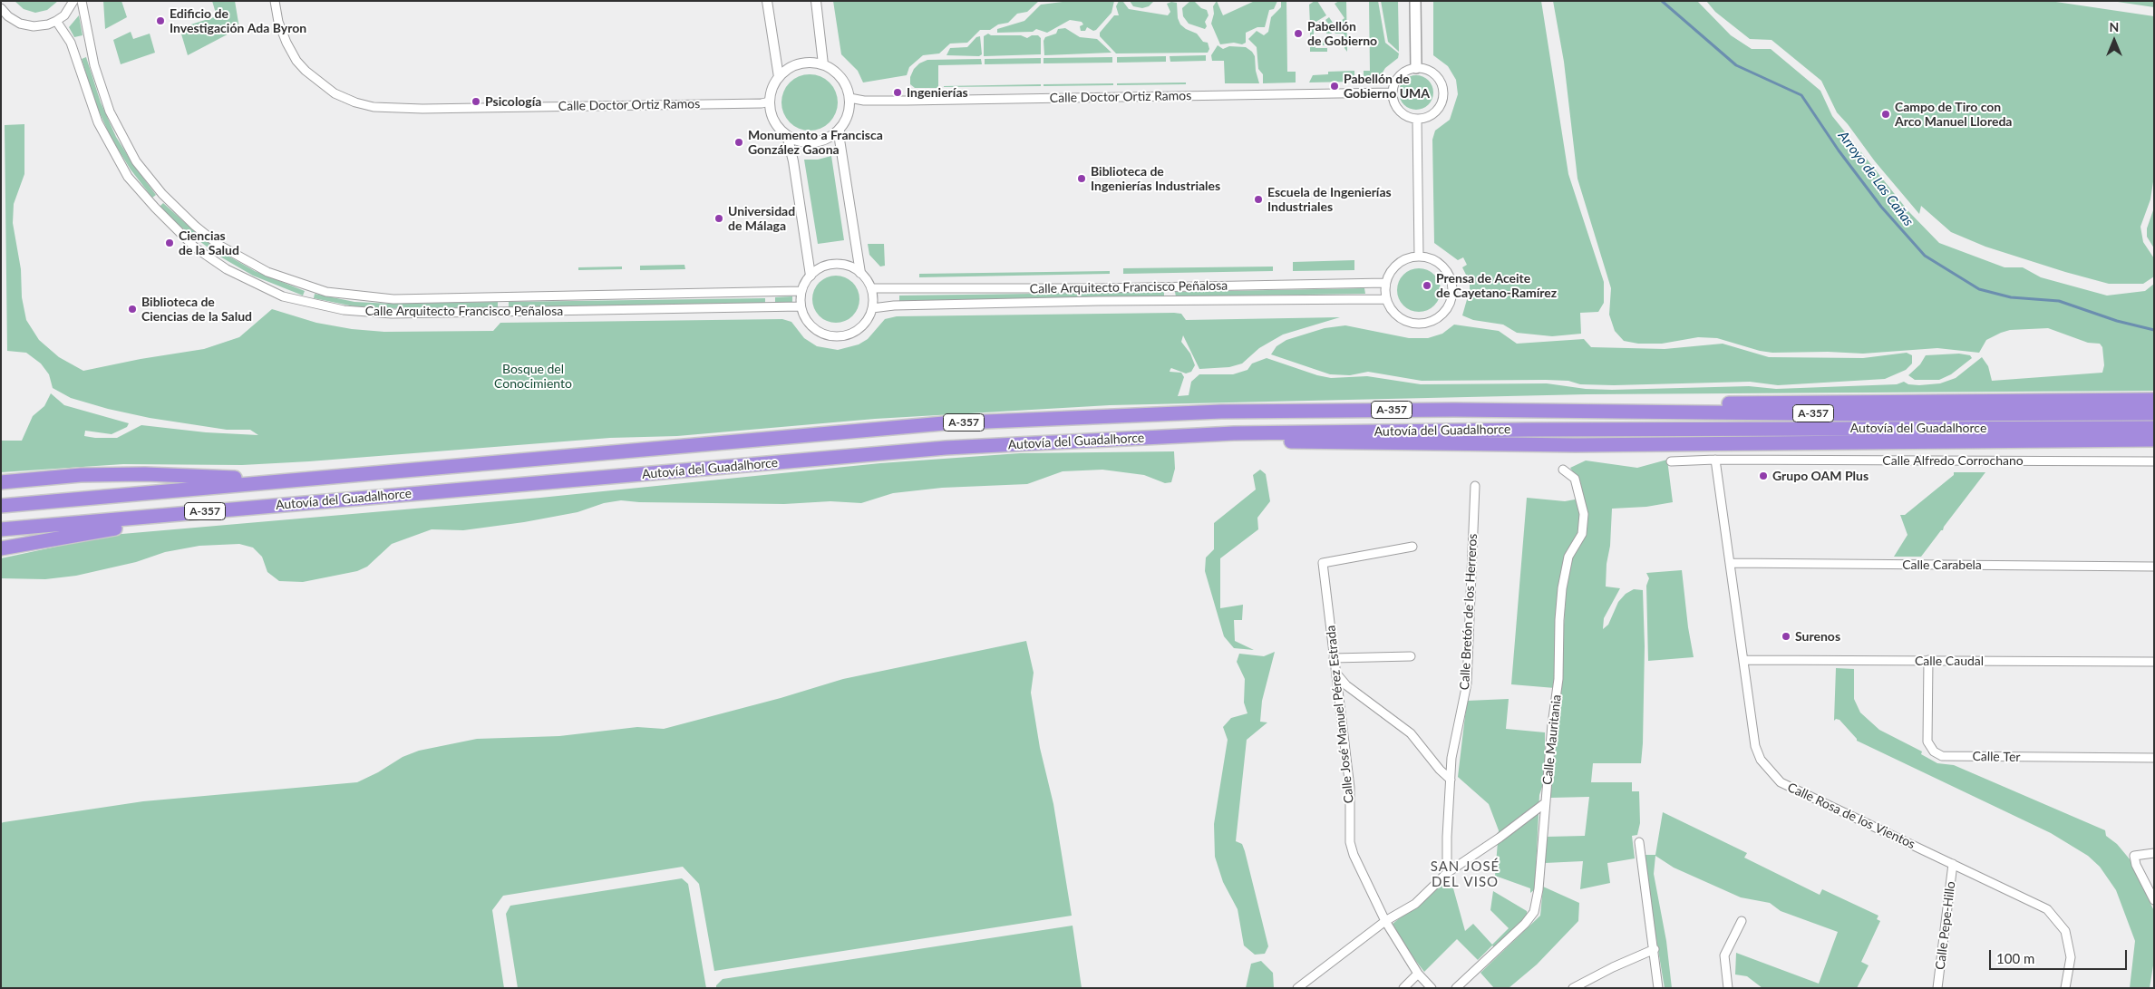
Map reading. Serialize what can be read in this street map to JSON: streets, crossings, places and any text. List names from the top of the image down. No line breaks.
{"streets":{"highway":["A-357","Autovía del Guadalhorce"],"street":["Calle Doctor Ortiz Ramos","Calle Arquitecto Francisco Peñalosa","Calle Alfredo Corrochano","Calle Carabela","Calle Bretón de los Herreros","Calle Caudal","Calle José Manuel Pérez Estrada","Calle Mauritania","Calle Ter","Calle Rosa de los Vientos","Calle Pepe-Hillo"]},"crossings":[["Calle Alfredo Corrochano","Calle Rosa de los Vientos"],["Calle Carabela","Calle Rosa de los Vientos"],["Calle Caudal","Calle Ter"],["Calle Caudal","Calle Rosa de los Vientos"],["Calle Rosa de los Vientos","Calle Pepe-Hillo"]],"districts":["SAN JOSÉ DEL VISO"],"water":["Arroyo de Las Cañas"],"parks":["Bosque del Conocimiento"],"places":["Edificio de Investigación Ada Byron","Pabellón de Gobierno","Pabellón de Gobierno UMA","Ingenierías","Psicología","Campo de Tiro con Arco Manuel Lloreda","Monumento a Francisca González Gaona","Biblioteca de Ingenierías Industriales","Escuela de Ingenierías Industriales","Universidad de Málaga","Ciencias de la Salud","Prensa de Aceite de Cayetano-Ramírez","Biblioteca de Ciencias de la Salud","Grupo OAM Plus","Surenos"],"scale_bar":"100 m","north":"top"}
